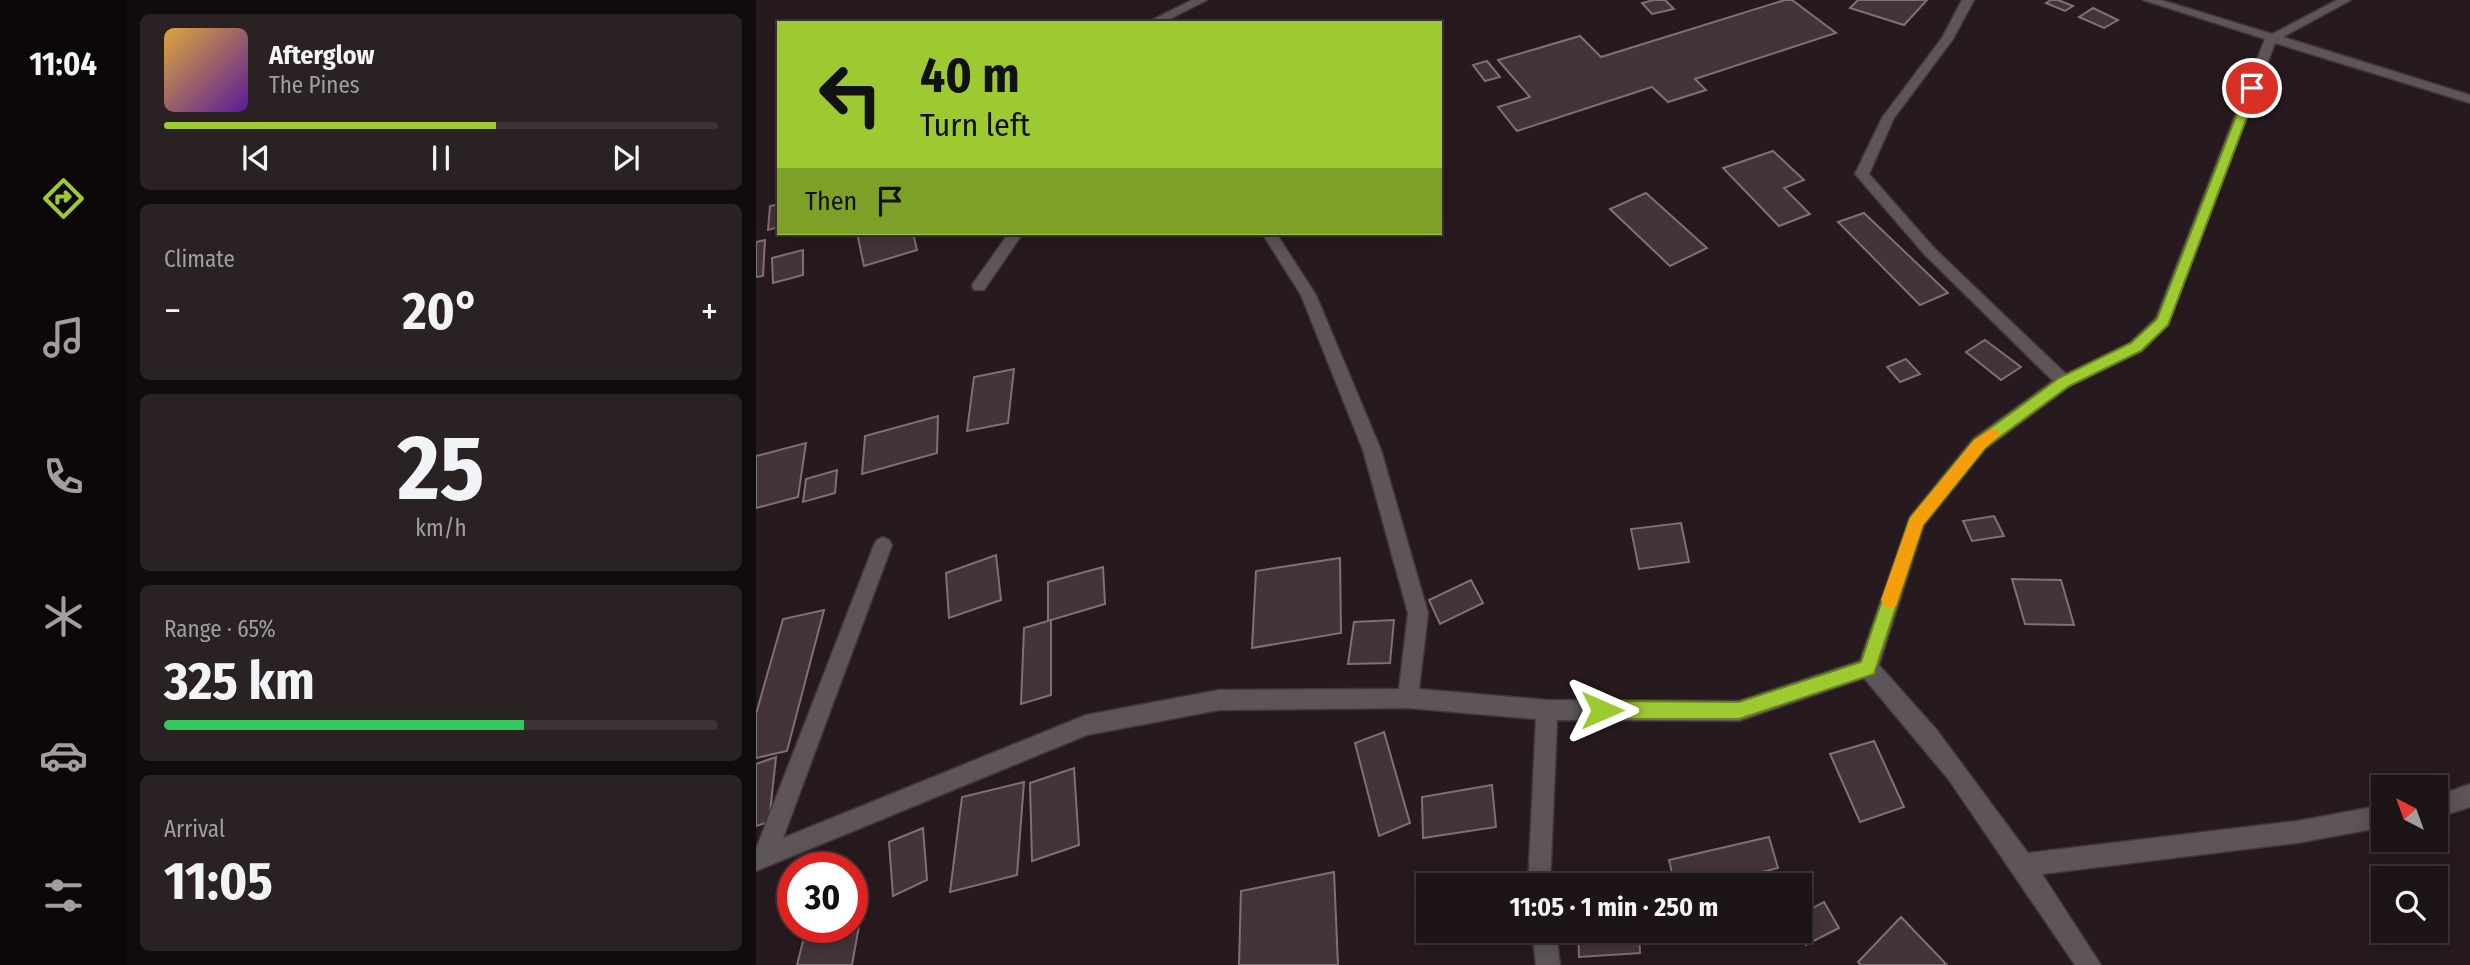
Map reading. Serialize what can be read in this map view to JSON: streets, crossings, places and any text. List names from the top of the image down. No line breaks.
{"north":"top left","page":{"tabs":"11:04","turn":["40 m","Turn left"],"song":["Afterglow","The Pines"],"then":"Then","tile":["Climate",["25","km/h"],["Range · 65%","325 km"],["Arrival","11:05"]],"heat":["−","20°","+"],"limit":"30","trip":"11:05 · 1 min · 250 m"}}
